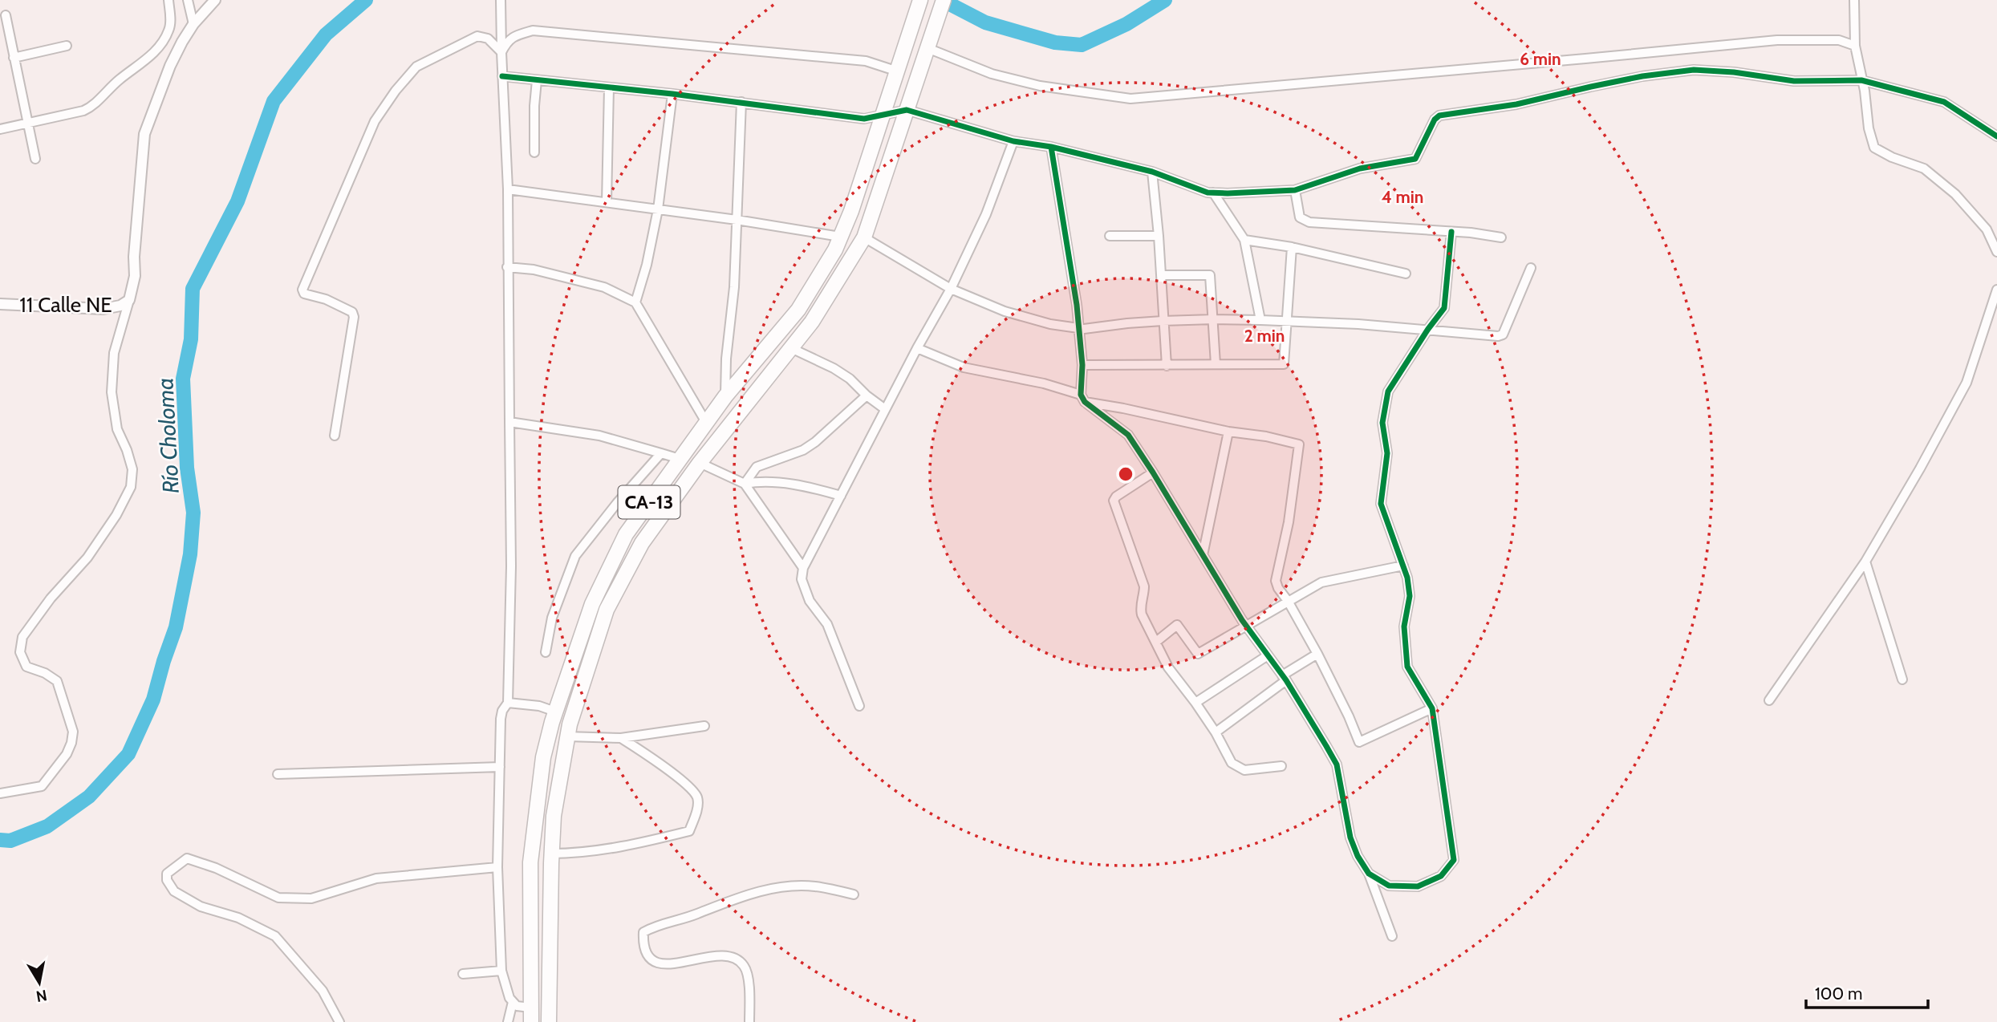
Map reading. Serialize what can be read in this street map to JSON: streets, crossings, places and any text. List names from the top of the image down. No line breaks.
{"streets":{"highway":["CA-13"],"street":["11 Calle NE"]},"water":["Río Choloma"],"scale_bar":"100 m","north":"bottom","rings":["6 min","4 min","2 min"]}
